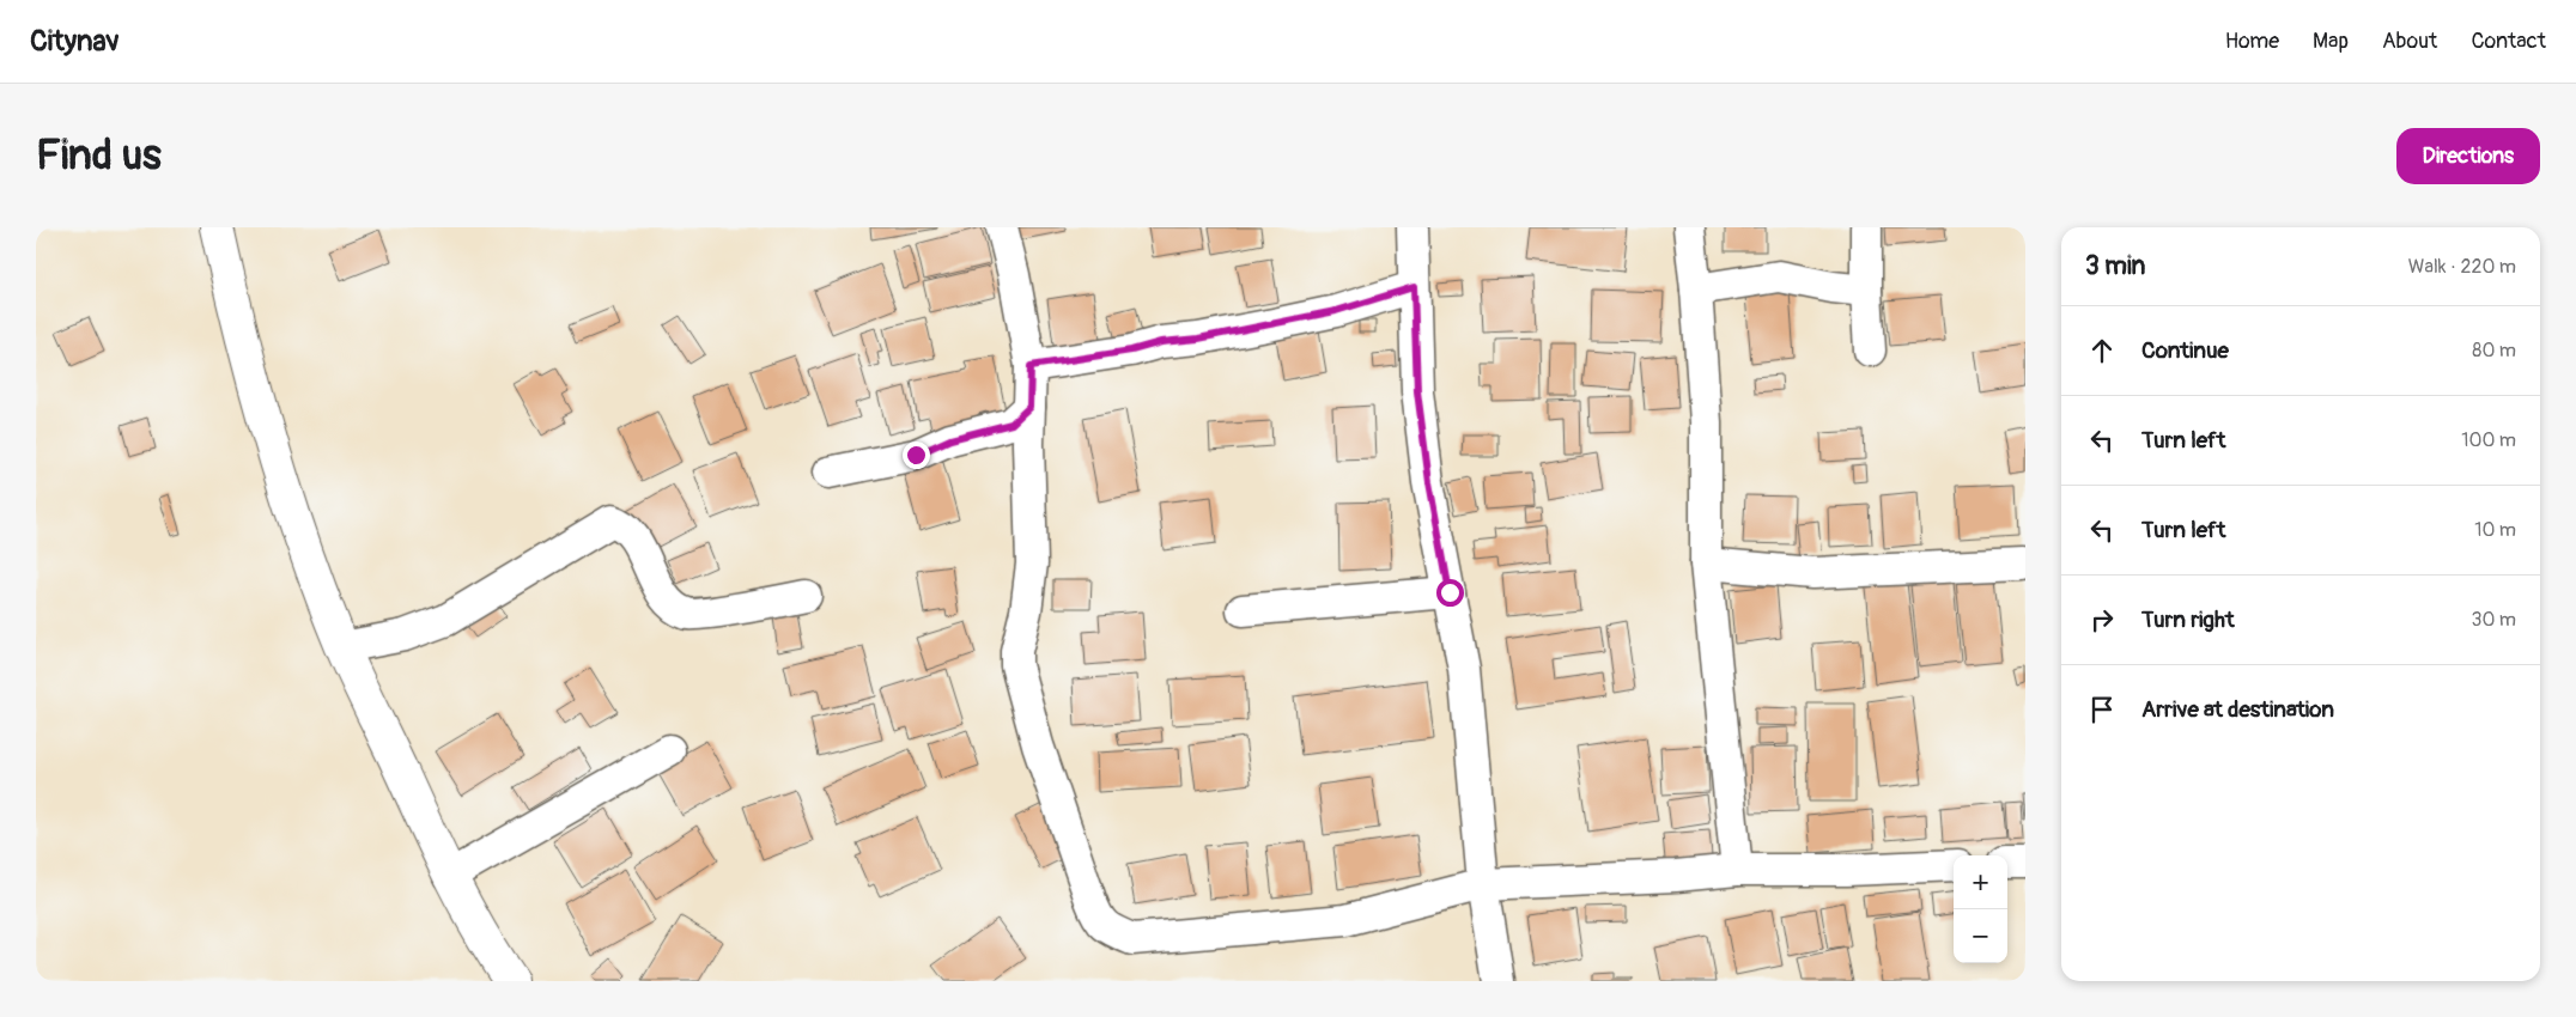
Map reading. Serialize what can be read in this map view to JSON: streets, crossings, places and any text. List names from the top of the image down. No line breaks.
{"page":{"header":"Citynav","nav":["Home","Map","About","Contact"],"buttons":"Directions","title":"Find us","heading":["3 min","Walk · 220 m"],"list":[["Continue","80 m"],["Turn left","100 m"],["Turn left","10 m"],["Turn right","30 m"],"Arrive at destination"],"map_buttons":["+","−"]}}
